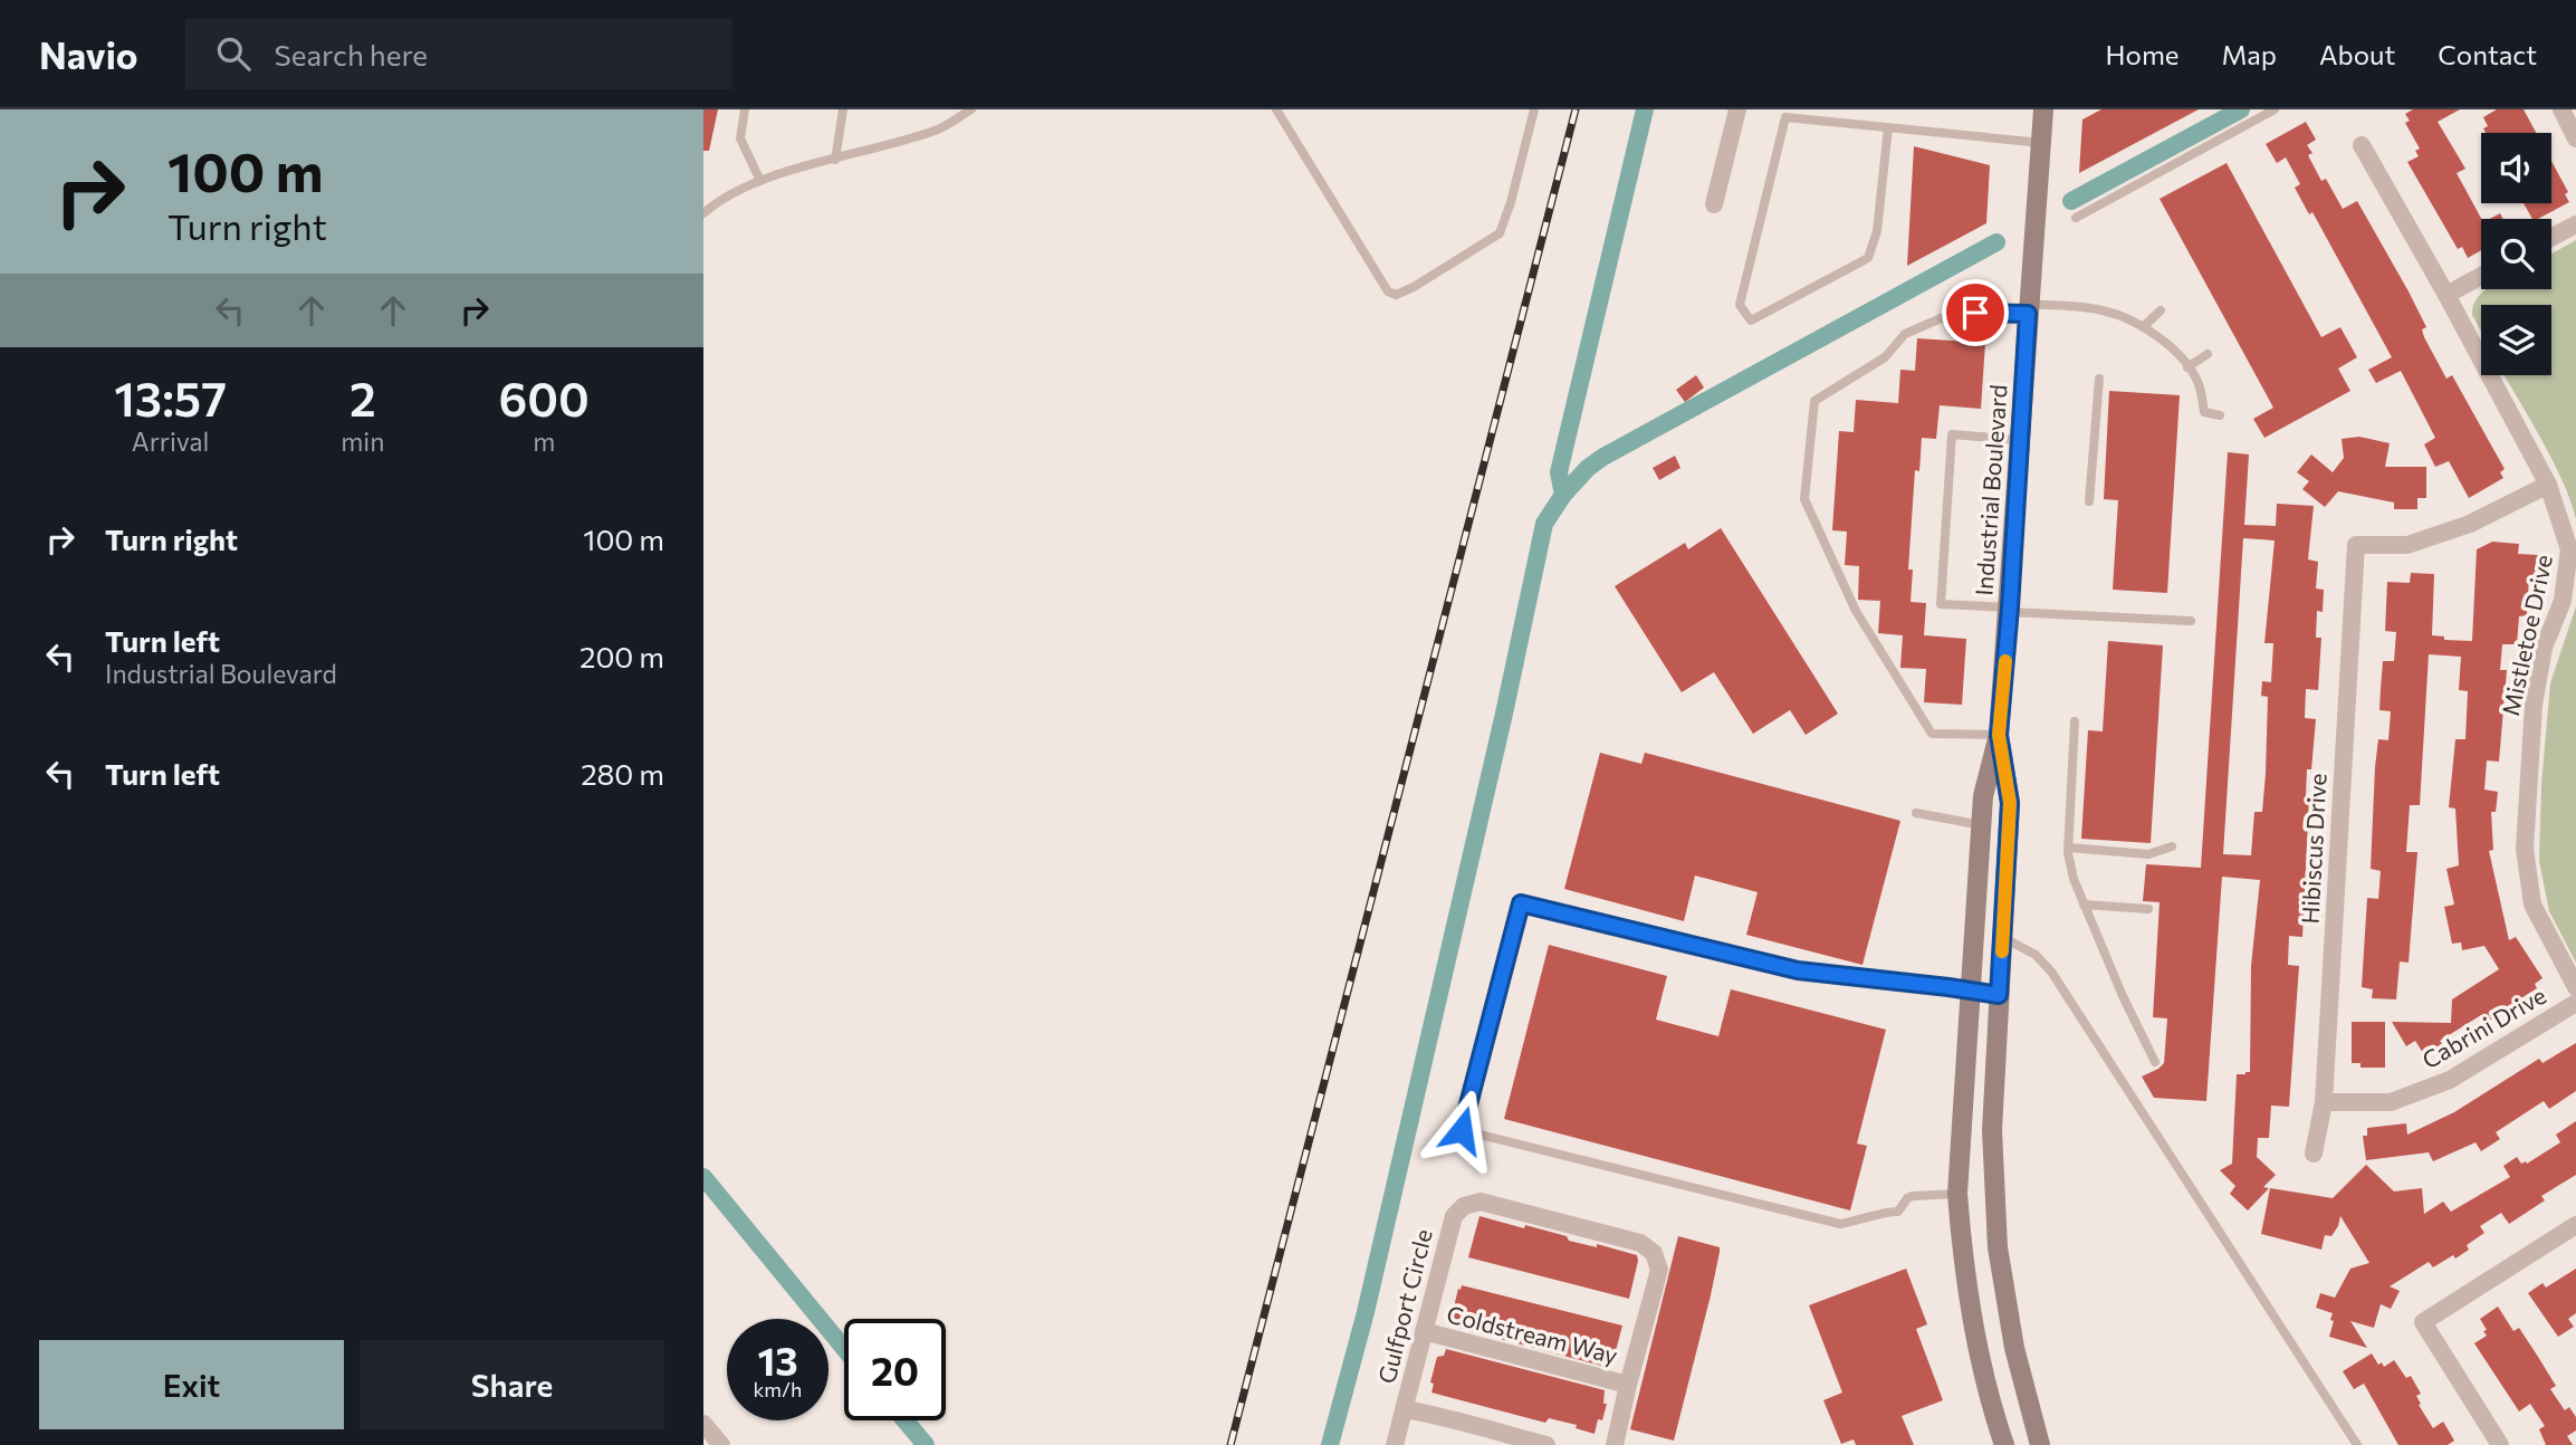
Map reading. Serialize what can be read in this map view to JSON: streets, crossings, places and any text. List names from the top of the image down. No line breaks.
{"streets":{"main road":["Industrial Boulevard"],"street":["Mistletoe Drive","Hibiscus Drive","Cabrini Drive","Gulfport Circle","Coldstream Way"]},"crossings":[["Mistletoe Drive","Hibiscus Drive"],["Hibiscus Drive","Cabrini Drive"],["Gulfport Circle","Coldstream Way"]],"page":{"header":"Navio","search":"Search here","nav":["Home","Map","About","Contact"],"turn":["100 m","Turn right"],"eta":["13:57","Arrival","2","min","600","m"],"list":[{"name":"Turn right","value":"100 m"},{"name":"Turn left","note":"Industrial Boulevard","value":"200 m"},{"name":"Turn left","value":"280 m"}],"speed":"13 km/h","limit":"20","buttons":["Exit","Share"]}}
